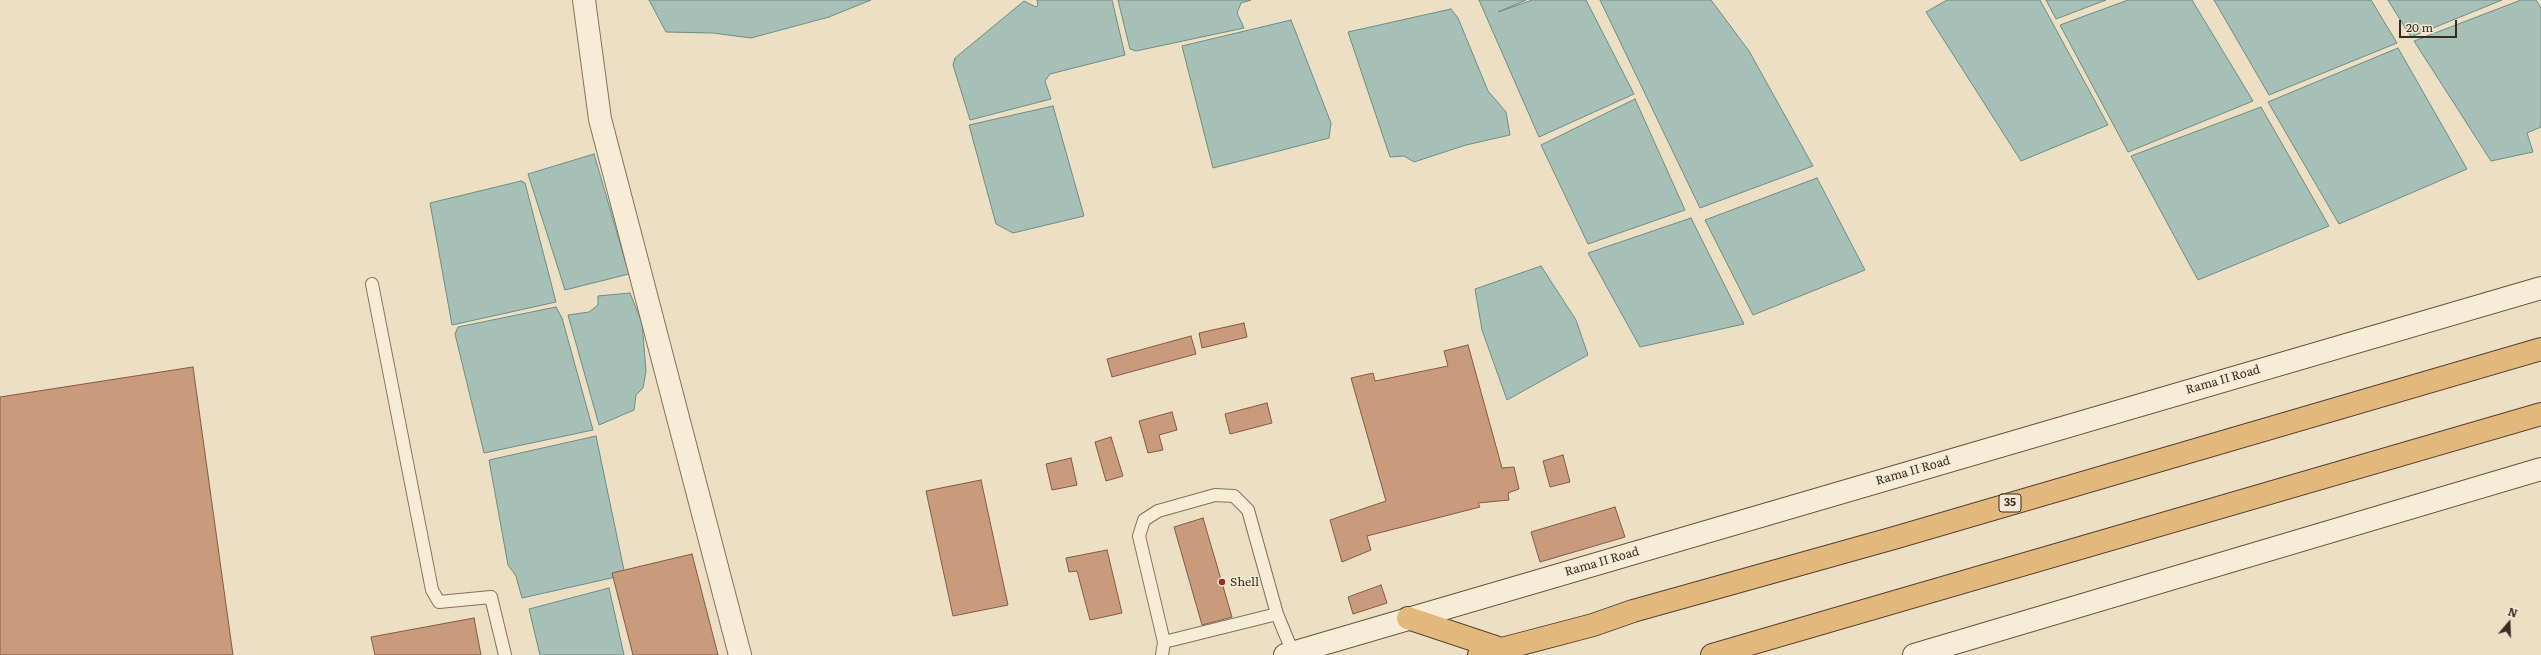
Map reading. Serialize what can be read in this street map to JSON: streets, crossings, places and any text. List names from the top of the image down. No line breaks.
{"streets":{"highway":["35"],"main road":["Rama II Road"]},"places":["Shell"],"scale_bar":"20 m","north":"top"}
